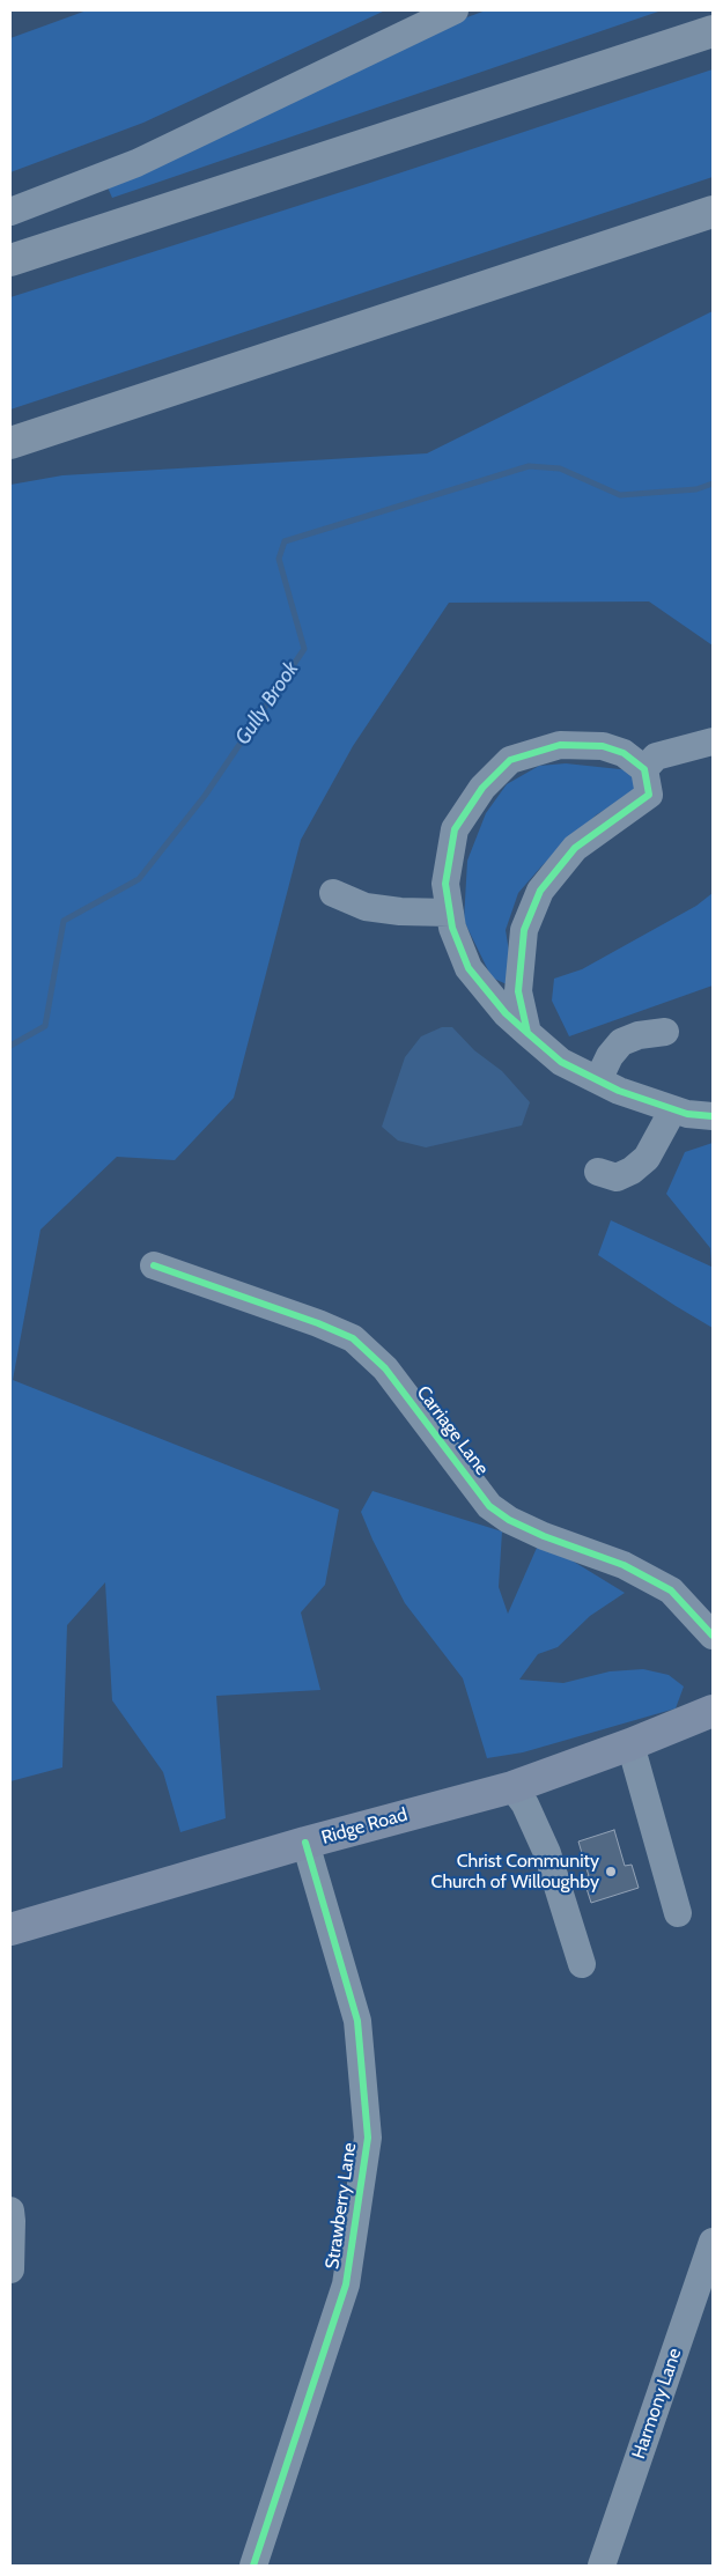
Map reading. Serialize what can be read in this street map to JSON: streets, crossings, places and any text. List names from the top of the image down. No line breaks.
{"streets":{"main road":["Ridge Road"],"street":["Carriage Lane","Strawberry Lane","Harmony Lane"]},"crossings":[["Ridge Road","Strawberry Lane"]],"water":["Gully Brook"],"places":["Christ Community Church of Willoughby"]}
